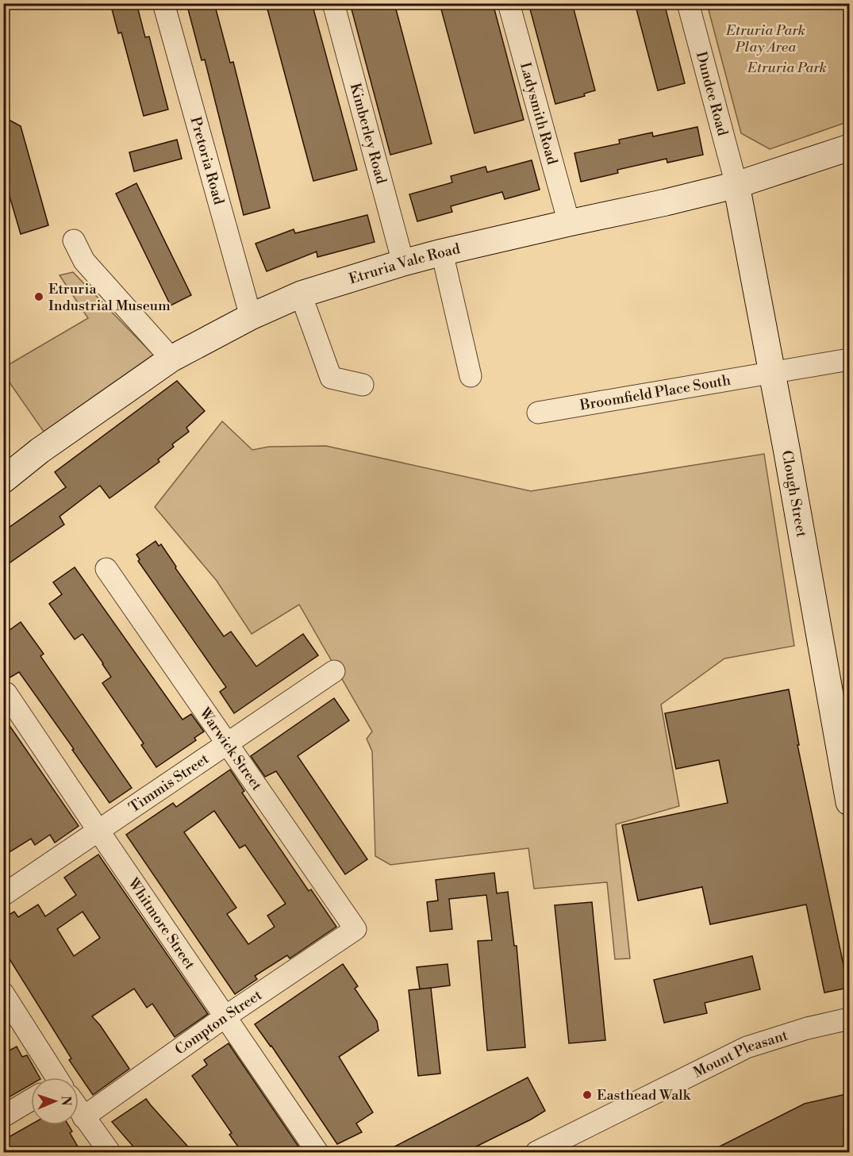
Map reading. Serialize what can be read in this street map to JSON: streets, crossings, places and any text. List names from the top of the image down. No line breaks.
{"streets":{"main road":["Etruria Vale Road","Clough Street"],"street":["Dundee Road","Ladysmith Road","Kimberley Road","Pretoria Road","Broomfield Place South","Warwick Street","Timmis Street","Whitmore Street","Compton Street","Mount Pleasant"]},"crossings":[["Dundee Road","Etruria Vale Road"],["Dundee Road","Clough Street"],["Ladysmith Road","Etruria Vale Road"],["Kimberley Road","Etruria Vale Road"],["Pretoria Road","Etruria Vale Road"],["Etruria Vale Road","Clough Street"],["Broomfield Place South","Clough Street"],["Warwick Street","Timmis Street"],["Warwick Street","Compton Street"],["Timmis Street","Whitmore Street"],["Whitmore Street","Compton Street"]],"parks":["Etruria Park Play Area","Etruria Park"],"places":["Etruria Industrial Museum","Easthead Walk"],"north":"right"}
